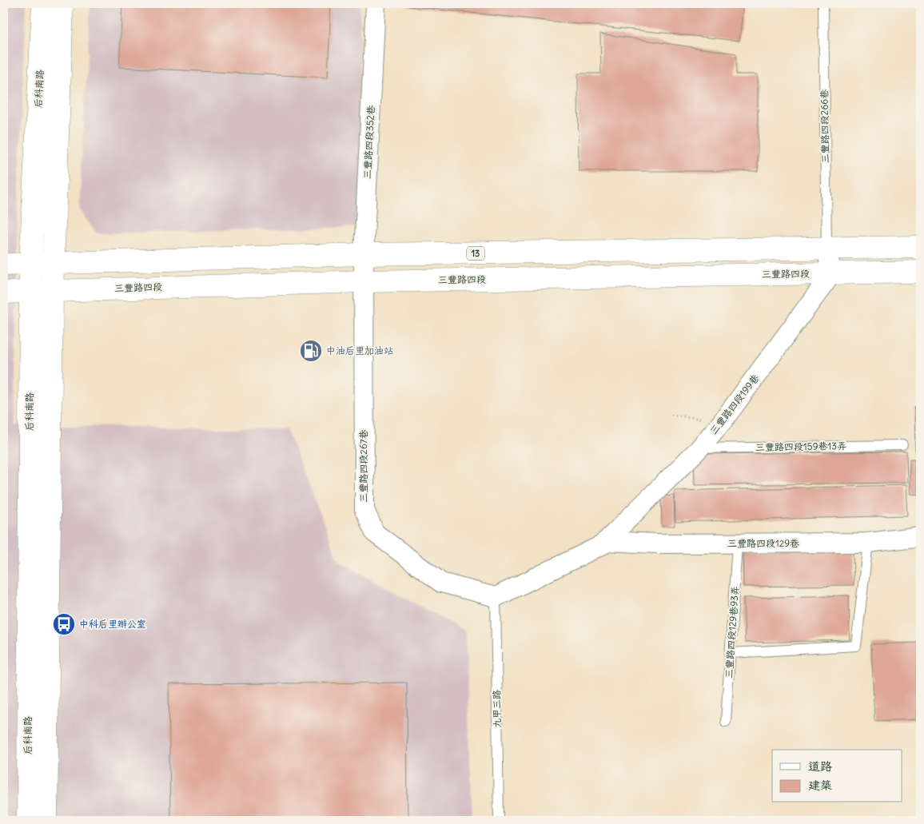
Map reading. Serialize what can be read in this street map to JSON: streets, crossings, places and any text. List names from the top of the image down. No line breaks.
{"streets":{"main road":["后科南路","13","三豐路四段"],"street":["三豐路四段352巷","三豐路四段199巷","三豐路四段267巷","三豐路四段129巷"],"lane":["三豐路四段266巷","三豐路四段159巷13弄","三豐路四段129巷93弄","九甲三路"]},"crossings":[["后科南路","13"],["后科南路","三豐路四段"],["三豐路四段266巷","13"],["三豐路四段352巷","13"],["三豐路四段352巷","三豐路四段"],["三豐路四段352巷","三豐路四段267巷"],["三豐路四段","三豐路四段199巷"],["三豐路四段","三豐路四段267巷"],["三豐路四段199巷","三豐路四段159巷13弄"],["三豐路四段199巷","三豐路四段267巷"],["三豐路四段199巷","三豐路四段129巷"],["三豐路四段199巷","九甲三路"],["三豐路四段267巷","九甲三路"],["三豐路四段129巷","三豐路四段129巷93弄"]],"places":{"fuel station":["中油后里加油站"],"bus stop":["中科后里辦公室"]},"legend":["道路","建築"]}
